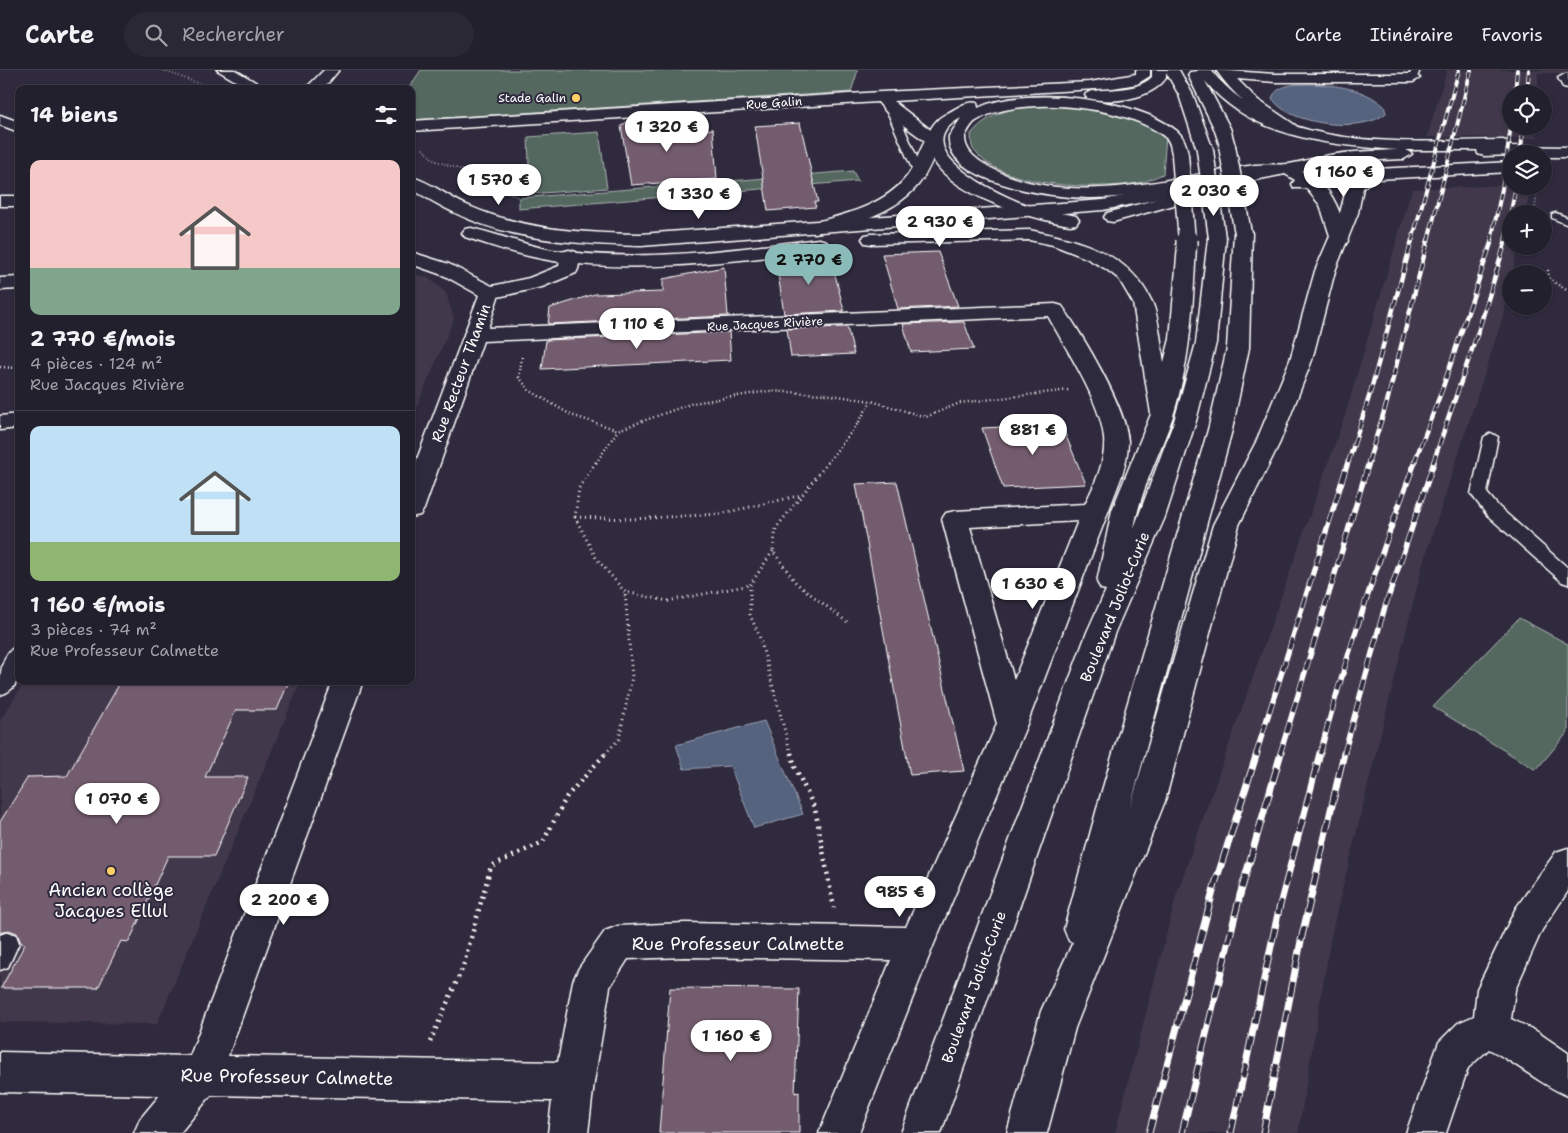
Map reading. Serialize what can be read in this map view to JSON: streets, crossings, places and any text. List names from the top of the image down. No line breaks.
{"streets":{"main road":["Rue Galin","Rue Jacques Rivière","Rue Recteur Thamin","Boulevard Joliot-Curie","Rue Professeur Calmette"]},"crossings":[["Rue Jacques Rivière","Rue Recteur Thamin"]],"places":["Stade Galin","Ancien collège Jacques Ellul"],"page":{"header":"Carte","search":"Rechercher","nav":["Carte","Itinéraire","Favoris"],"map_buttons":["+","−"],"heading":"14 biens","price":["1 320 €","1 160 €","1 570 €","2 030 €","1 330 €","2 930 €","2 770 €","1 110 €","881 €","1 630 €","1 070 €","985 €","2 200 €","1 160 €"],"list":[{"name":"2 770 €/mois","note":"4 pièces · 124 m² · Rue Jacques Rivière"},{"name":"1 160 €/mois","note":"3 pièces · 74 m² · Rue Professeur Calmette"}]}}
